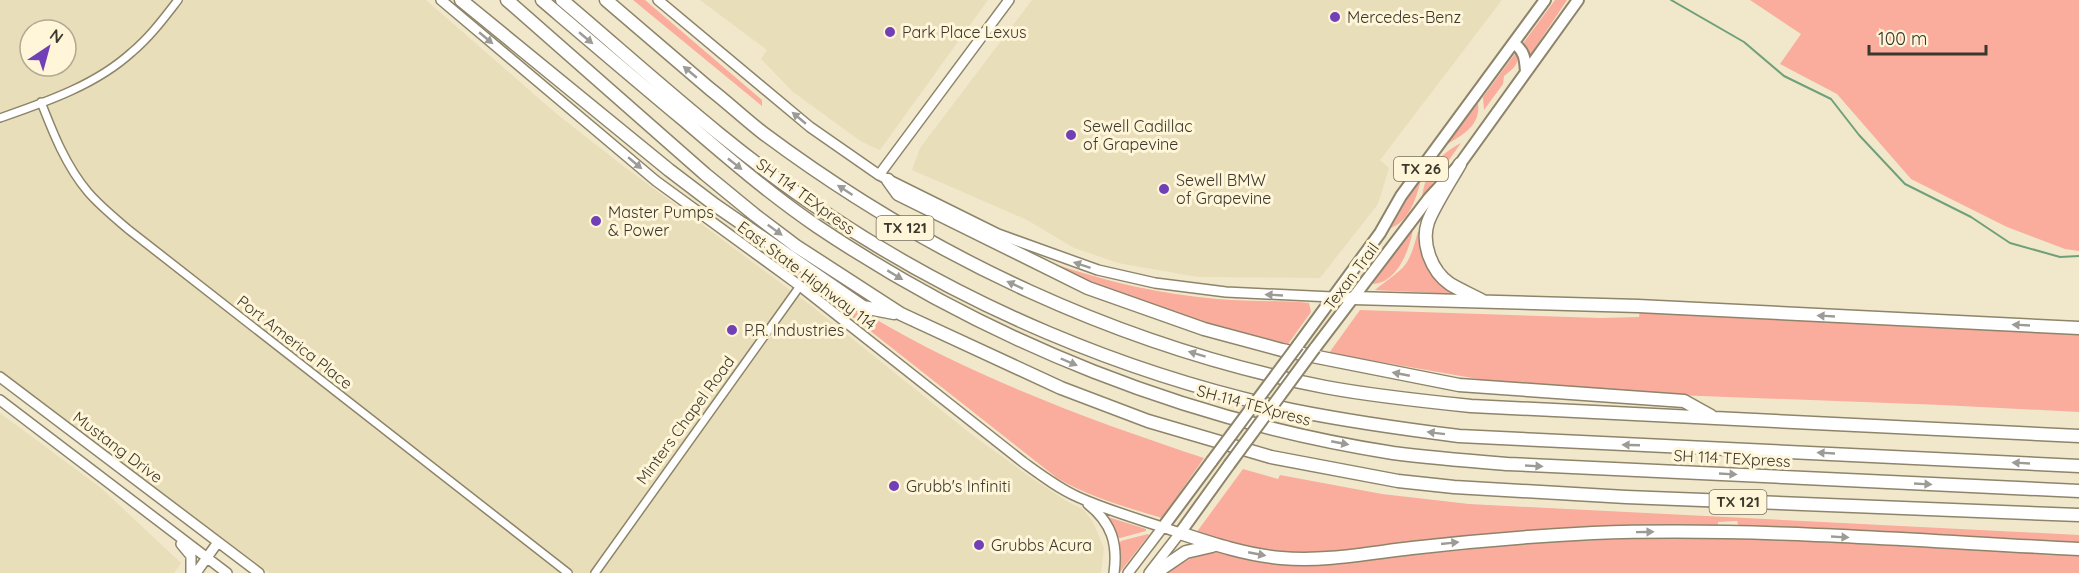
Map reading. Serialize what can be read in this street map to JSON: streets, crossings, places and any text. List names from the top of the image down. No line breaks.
{"streets":{"highway":["SH 114 TEXpress","TX 121"],"main road":["TX 26","East State Highway 114","Texan Trail","Mustang Drive"],"street":["Port America Place","Minters Chapel Road"]},"crossings":[["East State Highway 114","Texan Trail"],["East State Highway 114","Minters Chapel Road"]],"one_way":["East State Highway 114"],"places":["Mercedes-Benz","Park Place Lexus","Sewell Cadillac of Grapevine","Sewell BMW of Grapevine","Master Pumps & Power","P.R. Industries","Grubb's Infiniti","Grubbs Acura"],"scale_bar":"100 m","north":"top right"}
